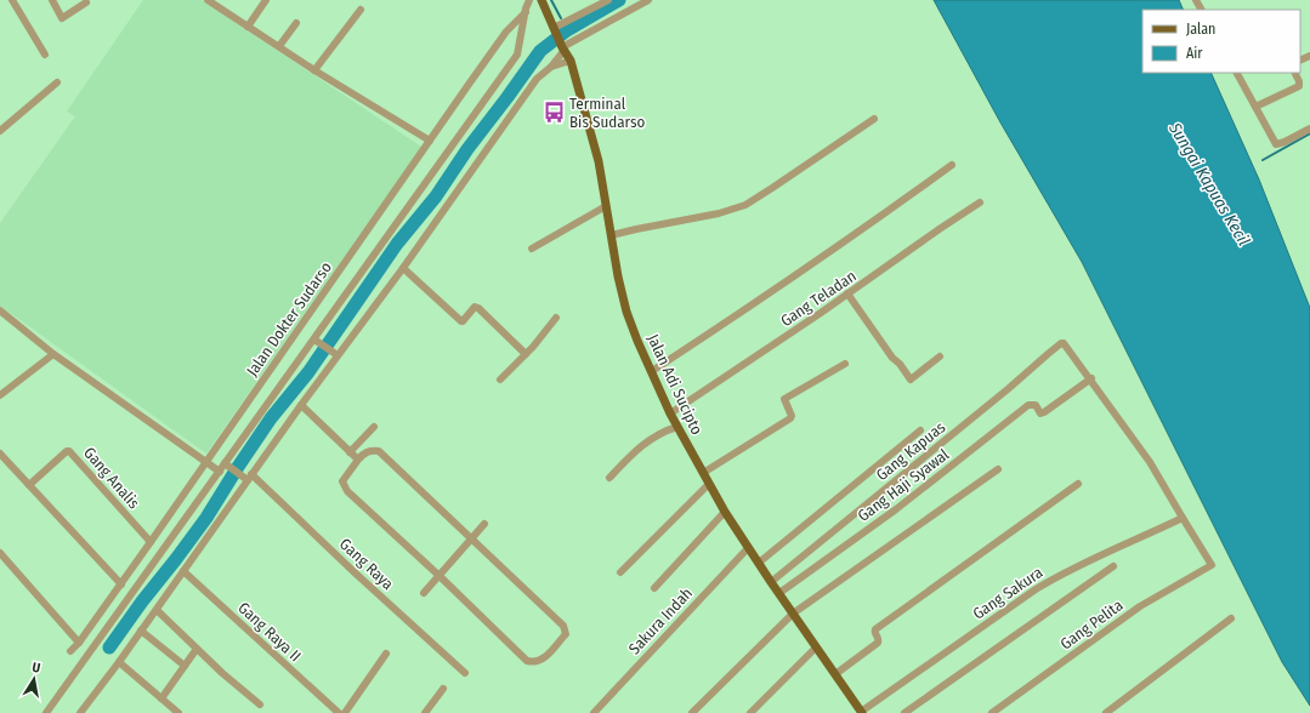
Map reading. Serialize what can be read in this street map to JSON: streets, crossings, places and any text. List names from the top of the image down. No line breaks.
{"streets":{"main road":["Jalan Adi Sucipto"],"street":["Gang Teladan","Jalan Dokter Sudarso","Gang Kapuas","Gang Analis","Gang Haji Syawal","Gang Raya","Gang Sakura","Sakura Indah","Gang Pelita","Gang Raya II"]},"crossings":[["Gang Teladan","Jalan Adi Sucipto"],["Jalan Dokter Sudarso","Gang Analis"],["Jalan Adi Sucipto","Gang Kapuas"],["Jalan Adi Sucipto","Gang Haji Syawal"],["Jalan Adi Sucipto","Gang Sakura"],["Jalan Adi Sucipto","Sakura Indah"],["Gang Kapuas","Gang Haji Syawal"],["Gang Sakura","Gang Pelita"]],"water":["Sungai Kapuas Kecil"],"places":{"bus stop":["Terminal Bis Sudarso"]},"legend":["Jalan","Air"],"north":"top"}
